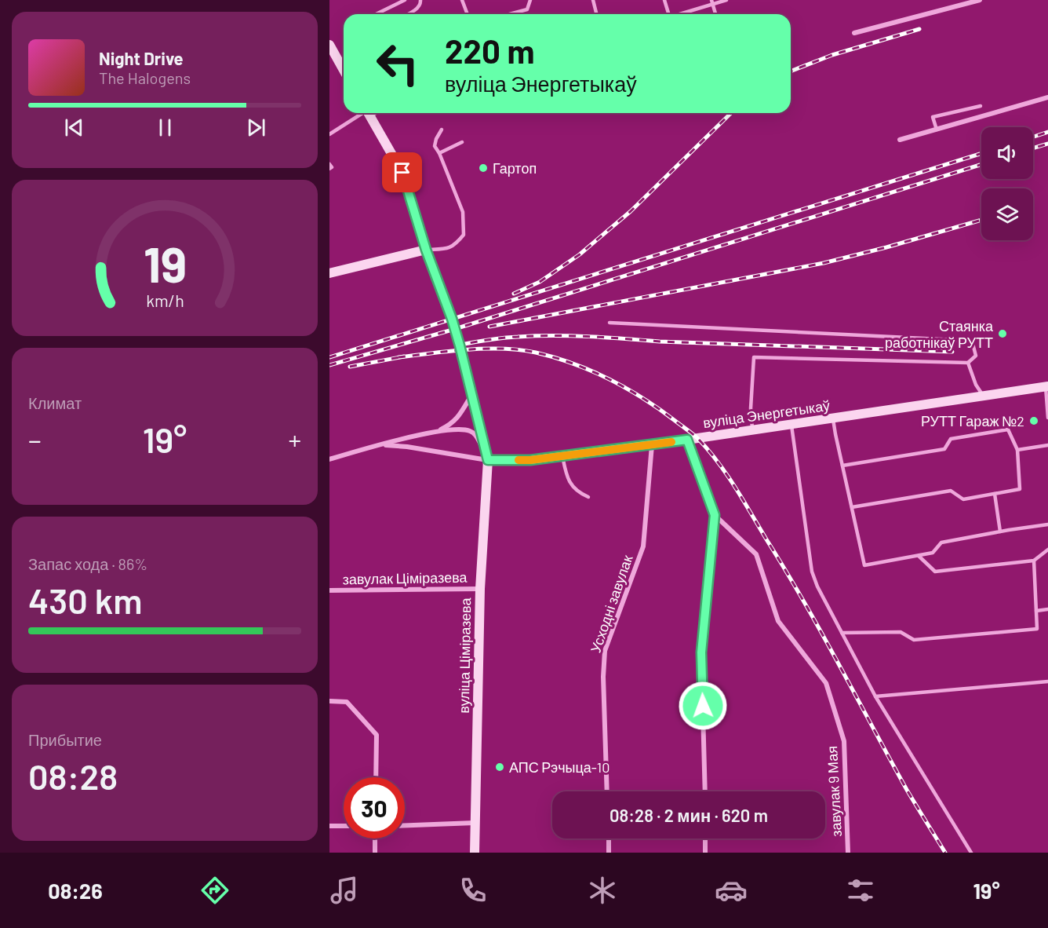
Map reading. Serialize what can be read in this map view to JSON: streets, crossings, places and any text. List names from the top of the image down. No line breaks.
{"streets":{"main road":["вуліца Энергетыкаў","вуліца Ціміразева"],"street":["завулак Ціміразева","Усходні завулак","завулак 9 Мая"]},"crossings":[["вуліца Энергетыкаў","Усходні завулак"],["вуліца Энергетыкаў","вуліца Ціміразева"],["завулак Ціміразева","вуліца Ціміразева"]],"places":["Гартоп","Стаянка работнікаў РУТТ","РУТТ Гараж №2","АПС Рэчыца-10"],"page":{"turn":["220 m","вуліца Энергетыкаў"],"song":["Night Drive","The Halogens"],"tile":["Климат",["Запас хода · 86%","430 km"],["Прибытие","08:28"]],"heat":["−","19°","+"],"limit":"30","trip":"08:28 · 2 мин · 620 m","tabs":["08:26","19°"],"gauge":["19","km/h"]}}
